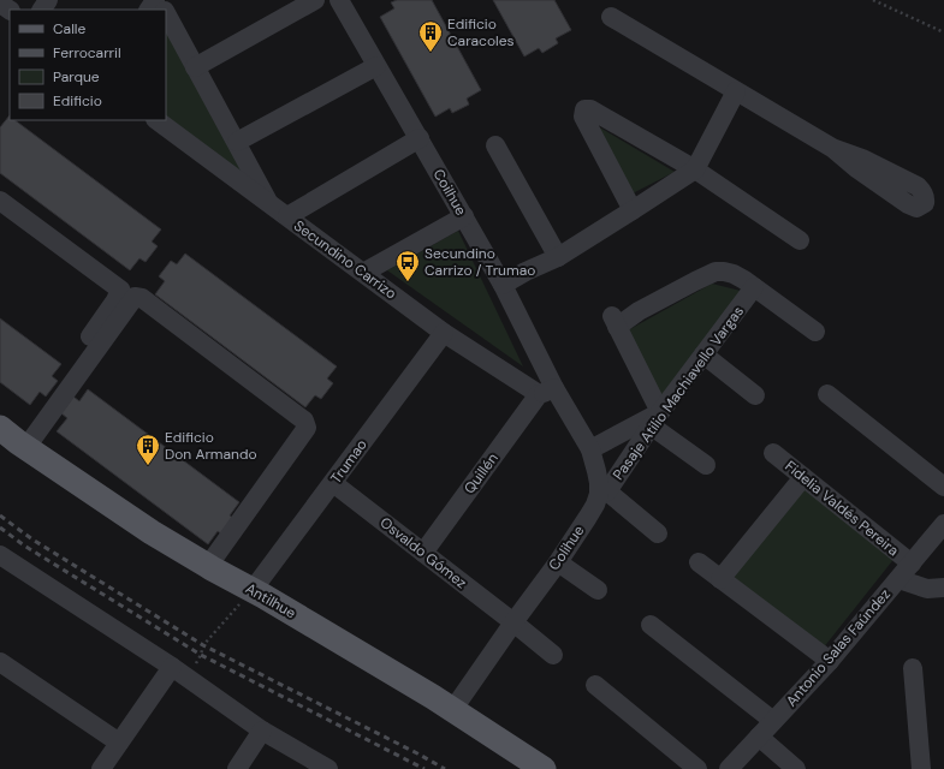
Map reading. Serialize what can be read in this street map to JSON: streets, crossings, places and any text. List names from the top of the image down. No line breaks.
{"streets":{"main road":["Antilhue"],"street":["Coilhue","Secundino Carrizo","Pasaje Atilio Machiavello Vargas","Trumao","Quillén","Fidelia Valdés Pereira","Colihue","Osvaldo Gómez","Antonio Salas Faúndez"]},"crossings":[["Coilhue","Secundino Carrizo"],["Coilhue","Quillén"],["Secundino Carrizo","Trumao"],["Secundino Carrizo","Quillén"],["Pasaje Atilio Machiavello Vargas","Colihue"],["Trumao","Osvaldo Gómez"],["Trumao","Antilhue"],["Quillén","Osvaldo Gómez"],["Fidelia Valdés Pereira","Antonio Salas Faúndez"],["Colihue","Osvaldo Gómez"],["Colihue","Antilhue"]],"places":{"building":["Edificio Caracoles","Edificio Don Armando"],"bus stop":["Secundino Carrizo / Trumao"]},"legend":["Calle","Ferrocarril","Parque","Edificio"]}
